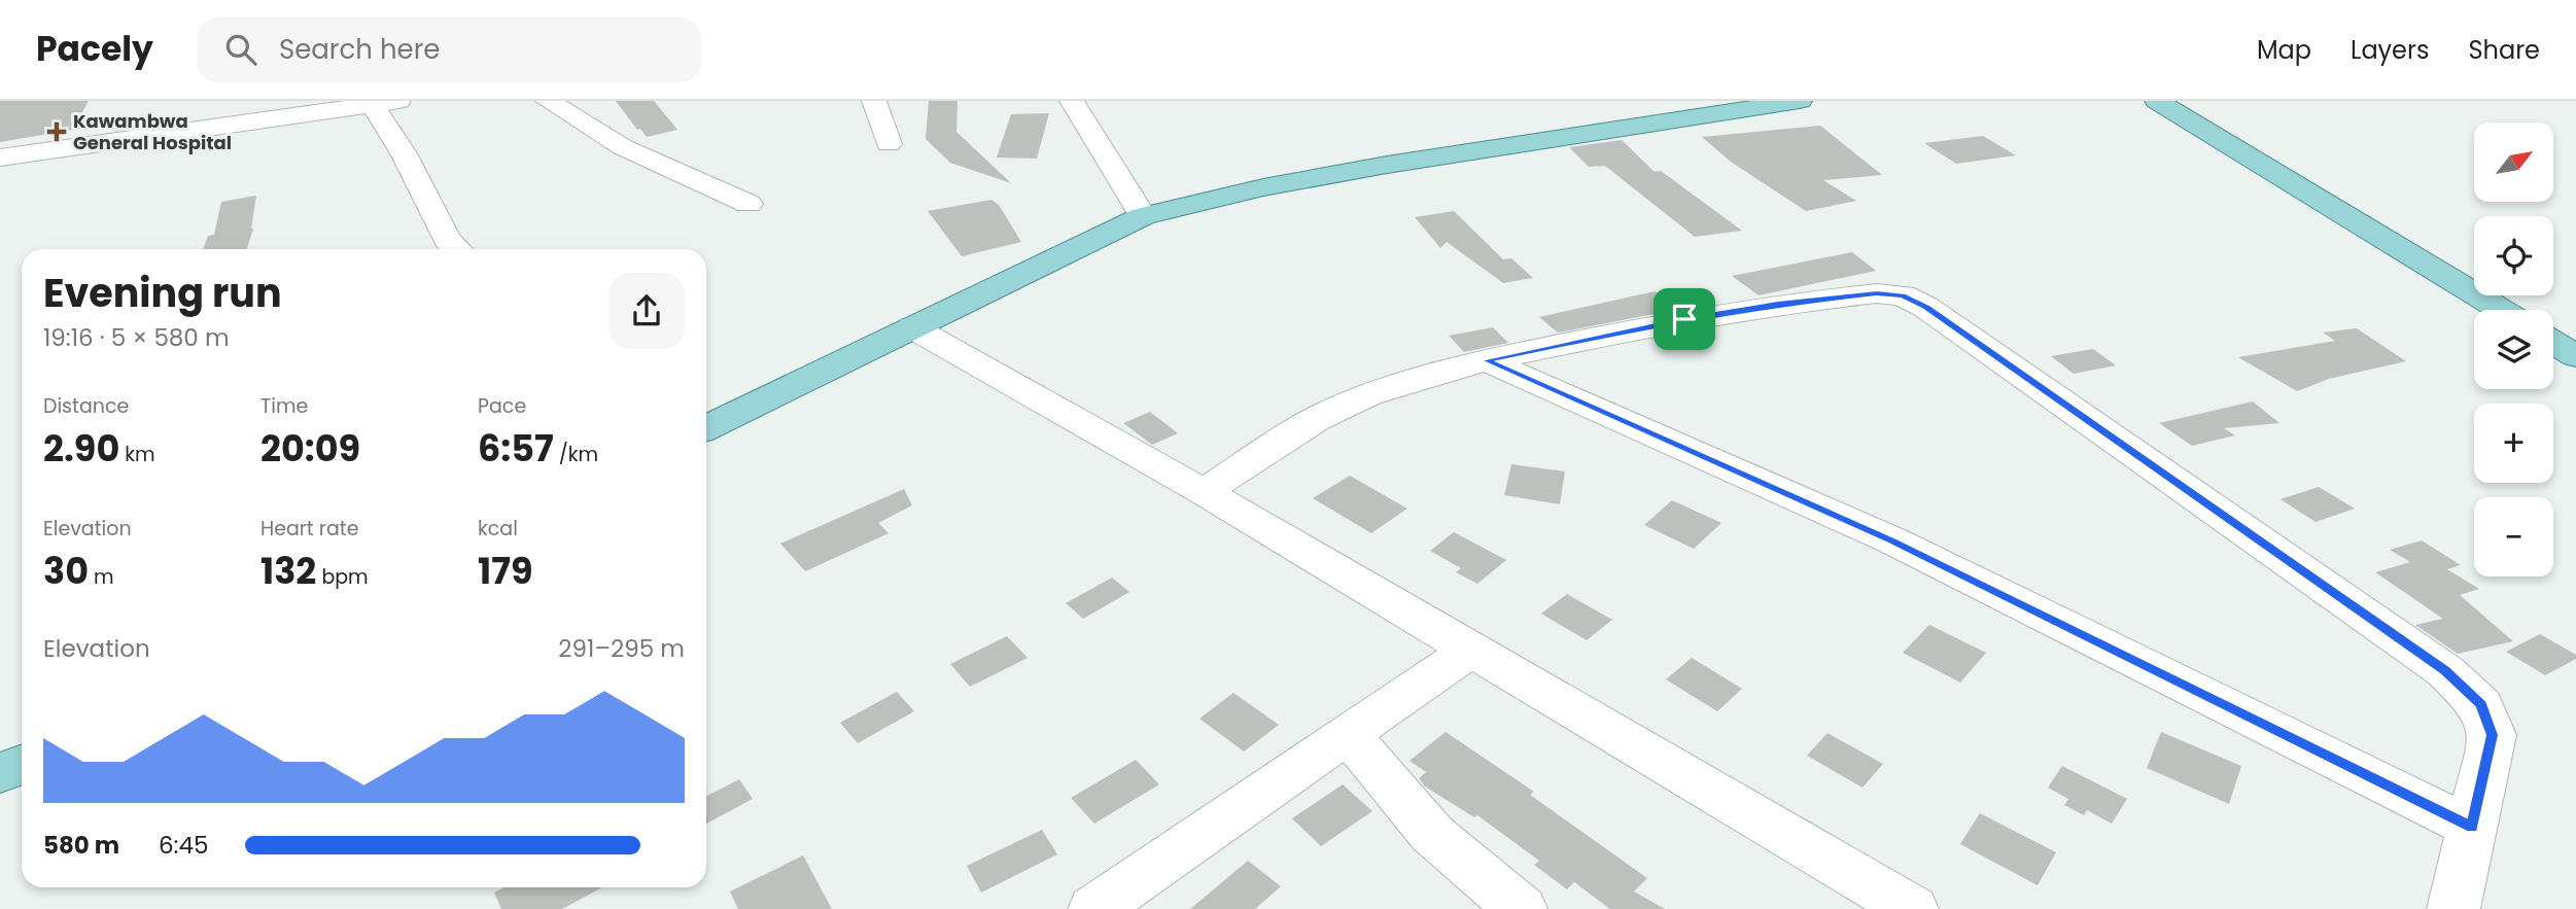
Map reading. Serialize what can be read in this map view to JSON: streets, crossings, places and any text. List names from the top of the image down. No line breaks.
{"places":{"health":["Kawambwa General Hospital"]},"north":"top right","page":{"header":"Pacely","search":"Search here","nav":["Map","Layers","Share"],"map_buttons":["+","−"],"heading":["Evening run","19:16 · 5 × 580 m"],"stats":[["Distance","2.90 km"],["Time","20:09"],["Pace","6:57 /km"],["Elevation","30 m"],["Heart rate","132 bpm"],["kcal","179"]],"chart":["Elevation","291–295 m"],"list":[{"name":"580 m","note":"6:45"}]}}
